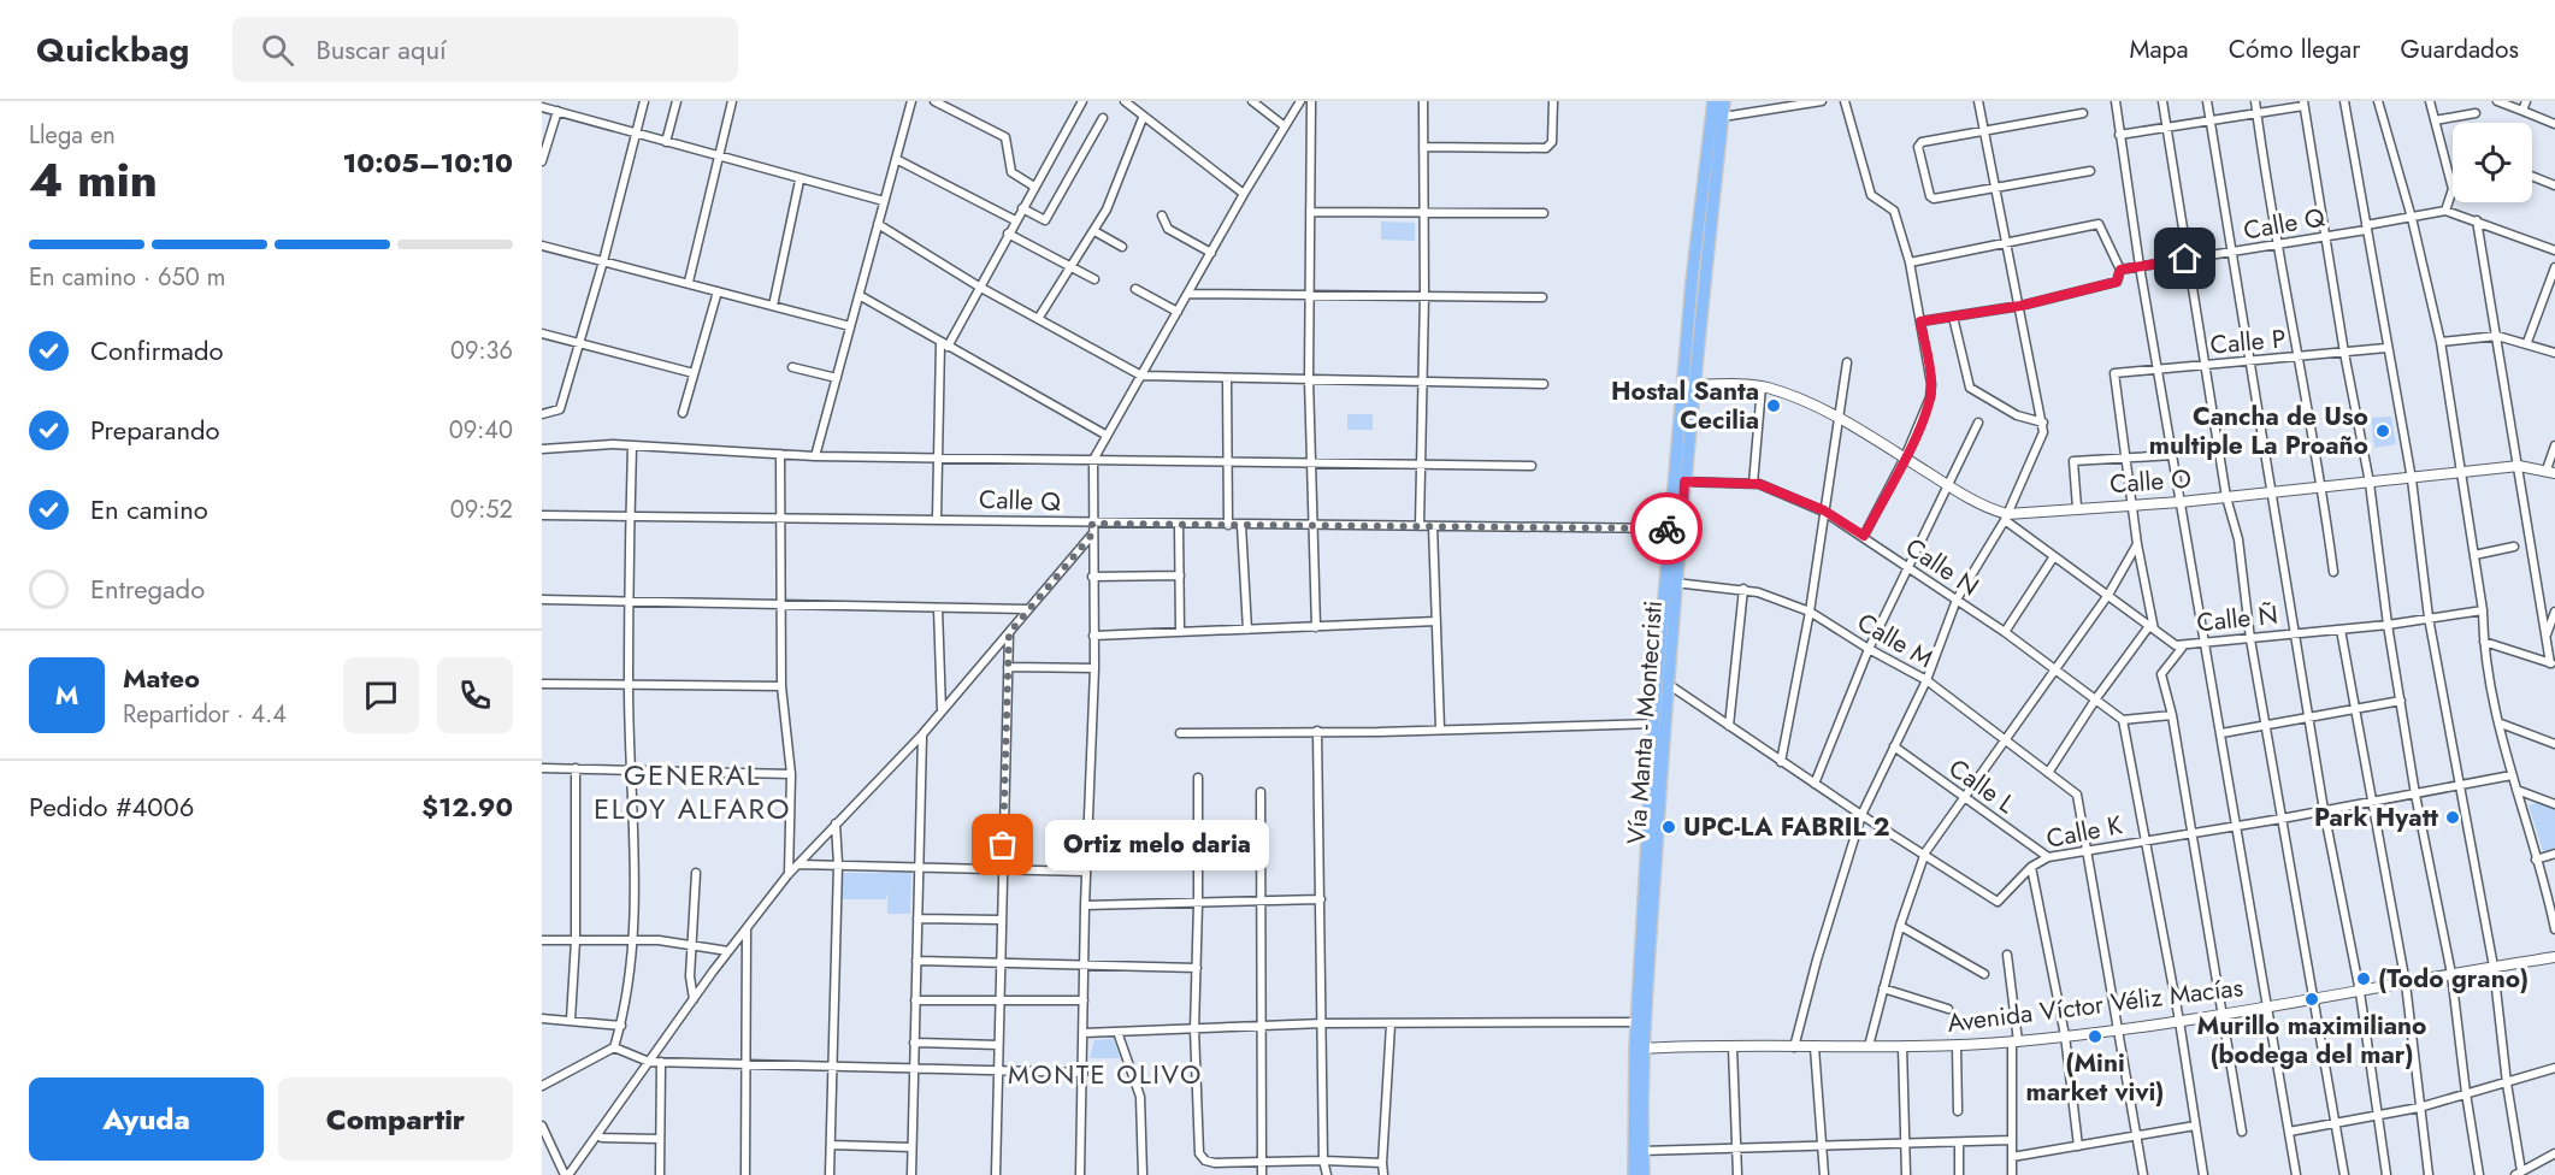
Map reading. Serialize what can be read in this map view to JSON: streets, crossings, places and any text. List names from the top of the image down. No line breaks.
{"streets":{"main road":["Vía Manta - Montecristi"],"street":["Calle Q","Calle P","Calle O","Calle N","Calle Ñ","Calle M","Calle L","Calle K","Avenida Víctor Véliz Macías"]},"crossings":[["Calle Q","Vía Manta - Montecristi"],["Calle O","Calle Ñ"],["Calle N","Vía Manta - Montecristi"],["Calle Ñ","Vía Manta - Montecristi"],["Calle M","Vía Manta - Montecristi"],["Calle M","Calle K"],["Vía Manta - Montecristi","Calle K"],["Vía Manta - Montecristi","Avenida Víctor Véliz Macías"],["Calle L","Calle K"]],"districts":["GENERAL ELOY ALFARO","MONTE OLIVO"],"places":["Hostal Santa Cecilia","Cancha de Uso multiple La Proaño","Park Hyatt","UPC-LA FABRIL 2","Ortiz melo daria","(Todo grano)","Murillo maximiliano (bodega del mar)","(Mini market vivi)"],"page":{"header":"Quickbag","search":"Buscar aquí","nav":["Mapa","Cómo llegar","Guardados"],"heading":["4 min","Llega en","10:05–10:10"],"panel":["Mateo","Repartidor · 4.4","Pedido #4006","$12.90"],"bar":"En camino · 650 m","list":[["Confirmado","09:36"],["Preparando","09:40"],["En camino","09:52"],"Entregado"],"round":"M","bubble":"Ortiz melo daria","buttons":["Ayuda","Compartir"]}}
